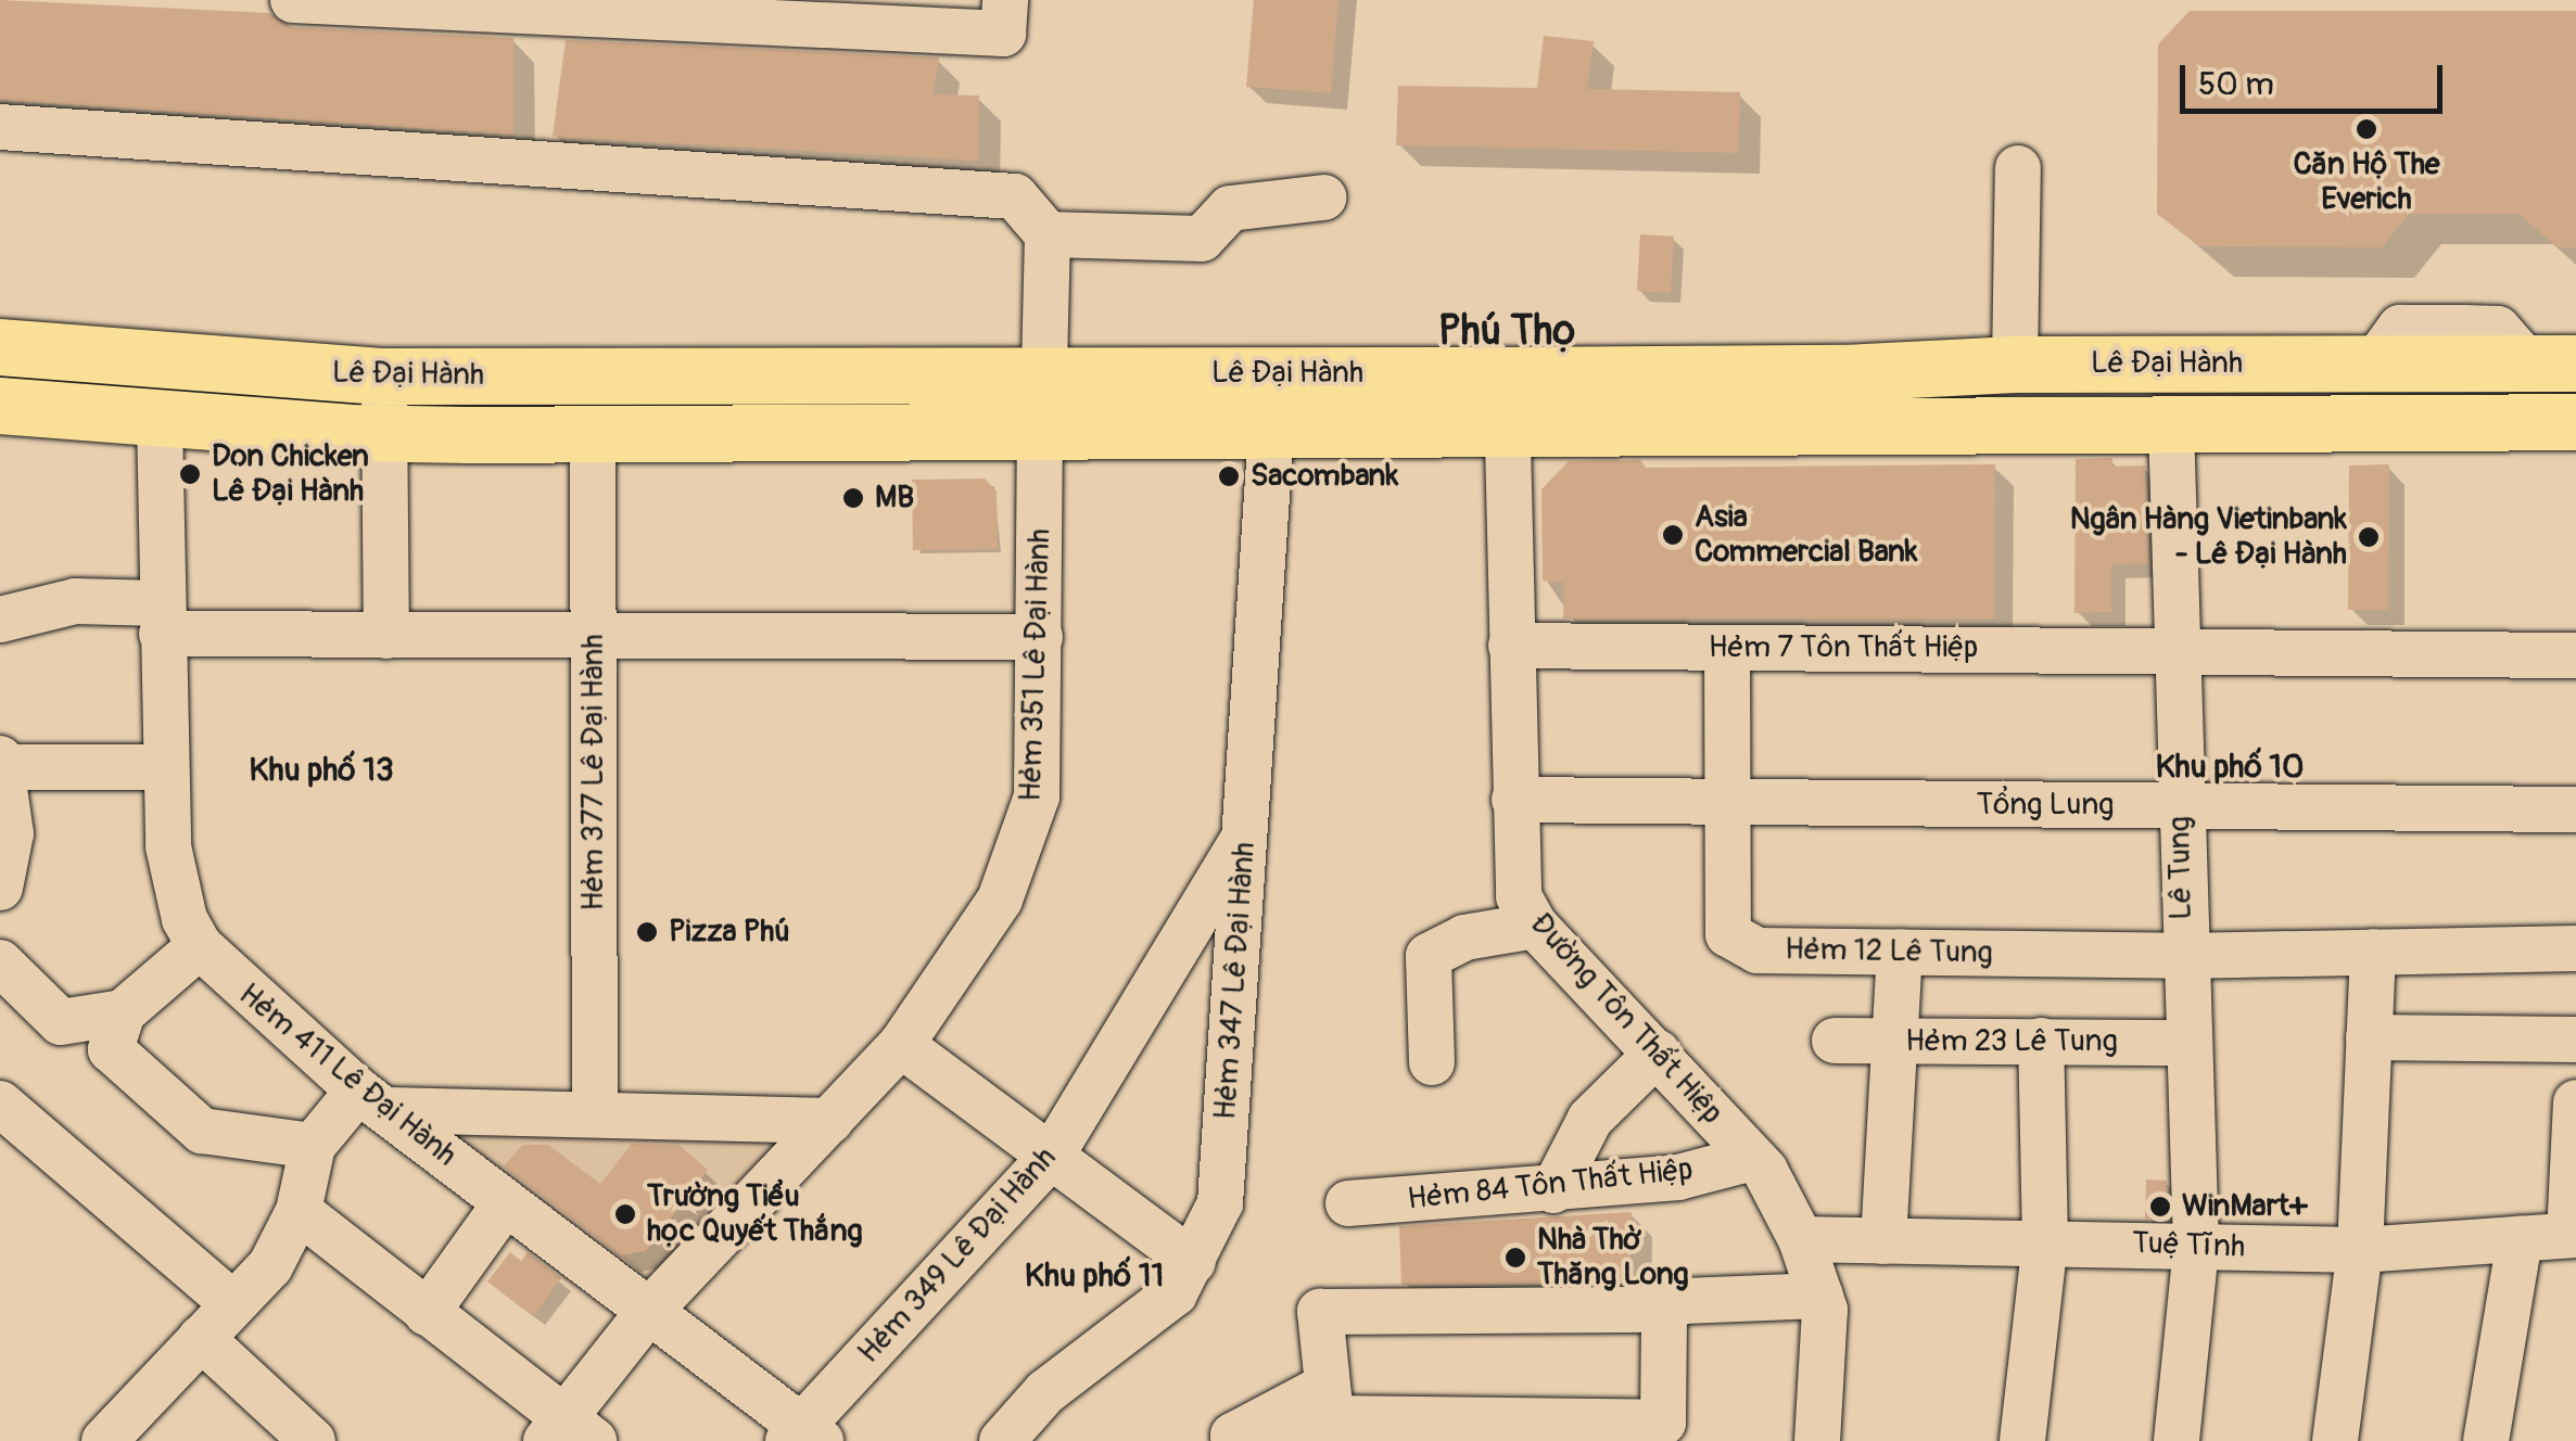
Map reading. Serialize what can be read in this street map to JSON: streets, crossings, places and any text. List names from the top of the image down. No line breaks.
{"streets":{"main road":["Lê Đại Hành"],"street":["Hẻm 7 Tôn Thất Hiệp","Hẻm 351 Lê Đại Hành","Hẻm 377 Lê Đại Hành","Tổng Lung","Lê Tung","Hẻm 12 Lê Tung","Hẻm 347 Lê Đại Hành","Đường Tôn Thất Hiệp","Hẻm 23 Lê Tung","Hẻm 411 Lê Đại Hành","Hẻm 84 Tôn Thất Hiệp","Tuệ Tĩnh","Hẻm 349 Lê Đại Hành"]},"crossings":[["Lê Đại Hành","Hẻm 351 Lê Đại Hành"],["Lê Đại Hành","Hẻm 377 Lê Đại Hành"],["Lê Đại Hành","Lê Tung"],["Lê Đại Hành","Hẻm 347 Lê Đại Hành"],["Lê Đại Hành","Đường Tôn Thất Hiệp"],["Lê Đại Hành","Hẻm 411 Lê Đại Hành"],["Hẻm 7 Tôn Thất Hiệp","Lê Tung"],["Hẻm 7 Tôn Thất Hiệp","Đường Tôn Thất Hiệp"],["Hẻm 351 Lê Đại Hành","Hẻm 411 Lê Đại Hành"],["Tổng Lung","Lê Tung"],["Tổng Lung","Hẻm 12 Lê Tung"],["Tổng Lung","Đường Tôn Thất Hiệp"],["Lê Tung","Hẻm 12 Lê Tung"],["Lê Tung","Hẻm 23 Lê Tung"],["Lê Tung","Tuệ Tĩnh"],["Hẻm 347 Lê Đại Hành","Hẻm 349 Lê Đại Hành"],["Đường Tôn Thất Hiệp","Hẻm 84 Tôn Thất Hiệp"],["Đường Tôn Thất Hiệp","Tuệ Tĩnh"],["Hẻm 411 Lê Đại Hành","Hẻm 349 Lê Đại Hành"]],"districts":["Phú Thọ","Khu phố 10","Khu phố 13","Khu phố 11"],"places":["Căn Hộ The Everich","Don Chicken Lê Đại Hành","Sacombank","MB","Asia Commercial Bank","Ngân Hàng Vietinbank - Lê Đại Hành","Pizza Phú","WinMart+","Trường Tiểu học Quyết Thắng","Nhà Thờ Thăng Long"],"scale_bar":"50 m"}
